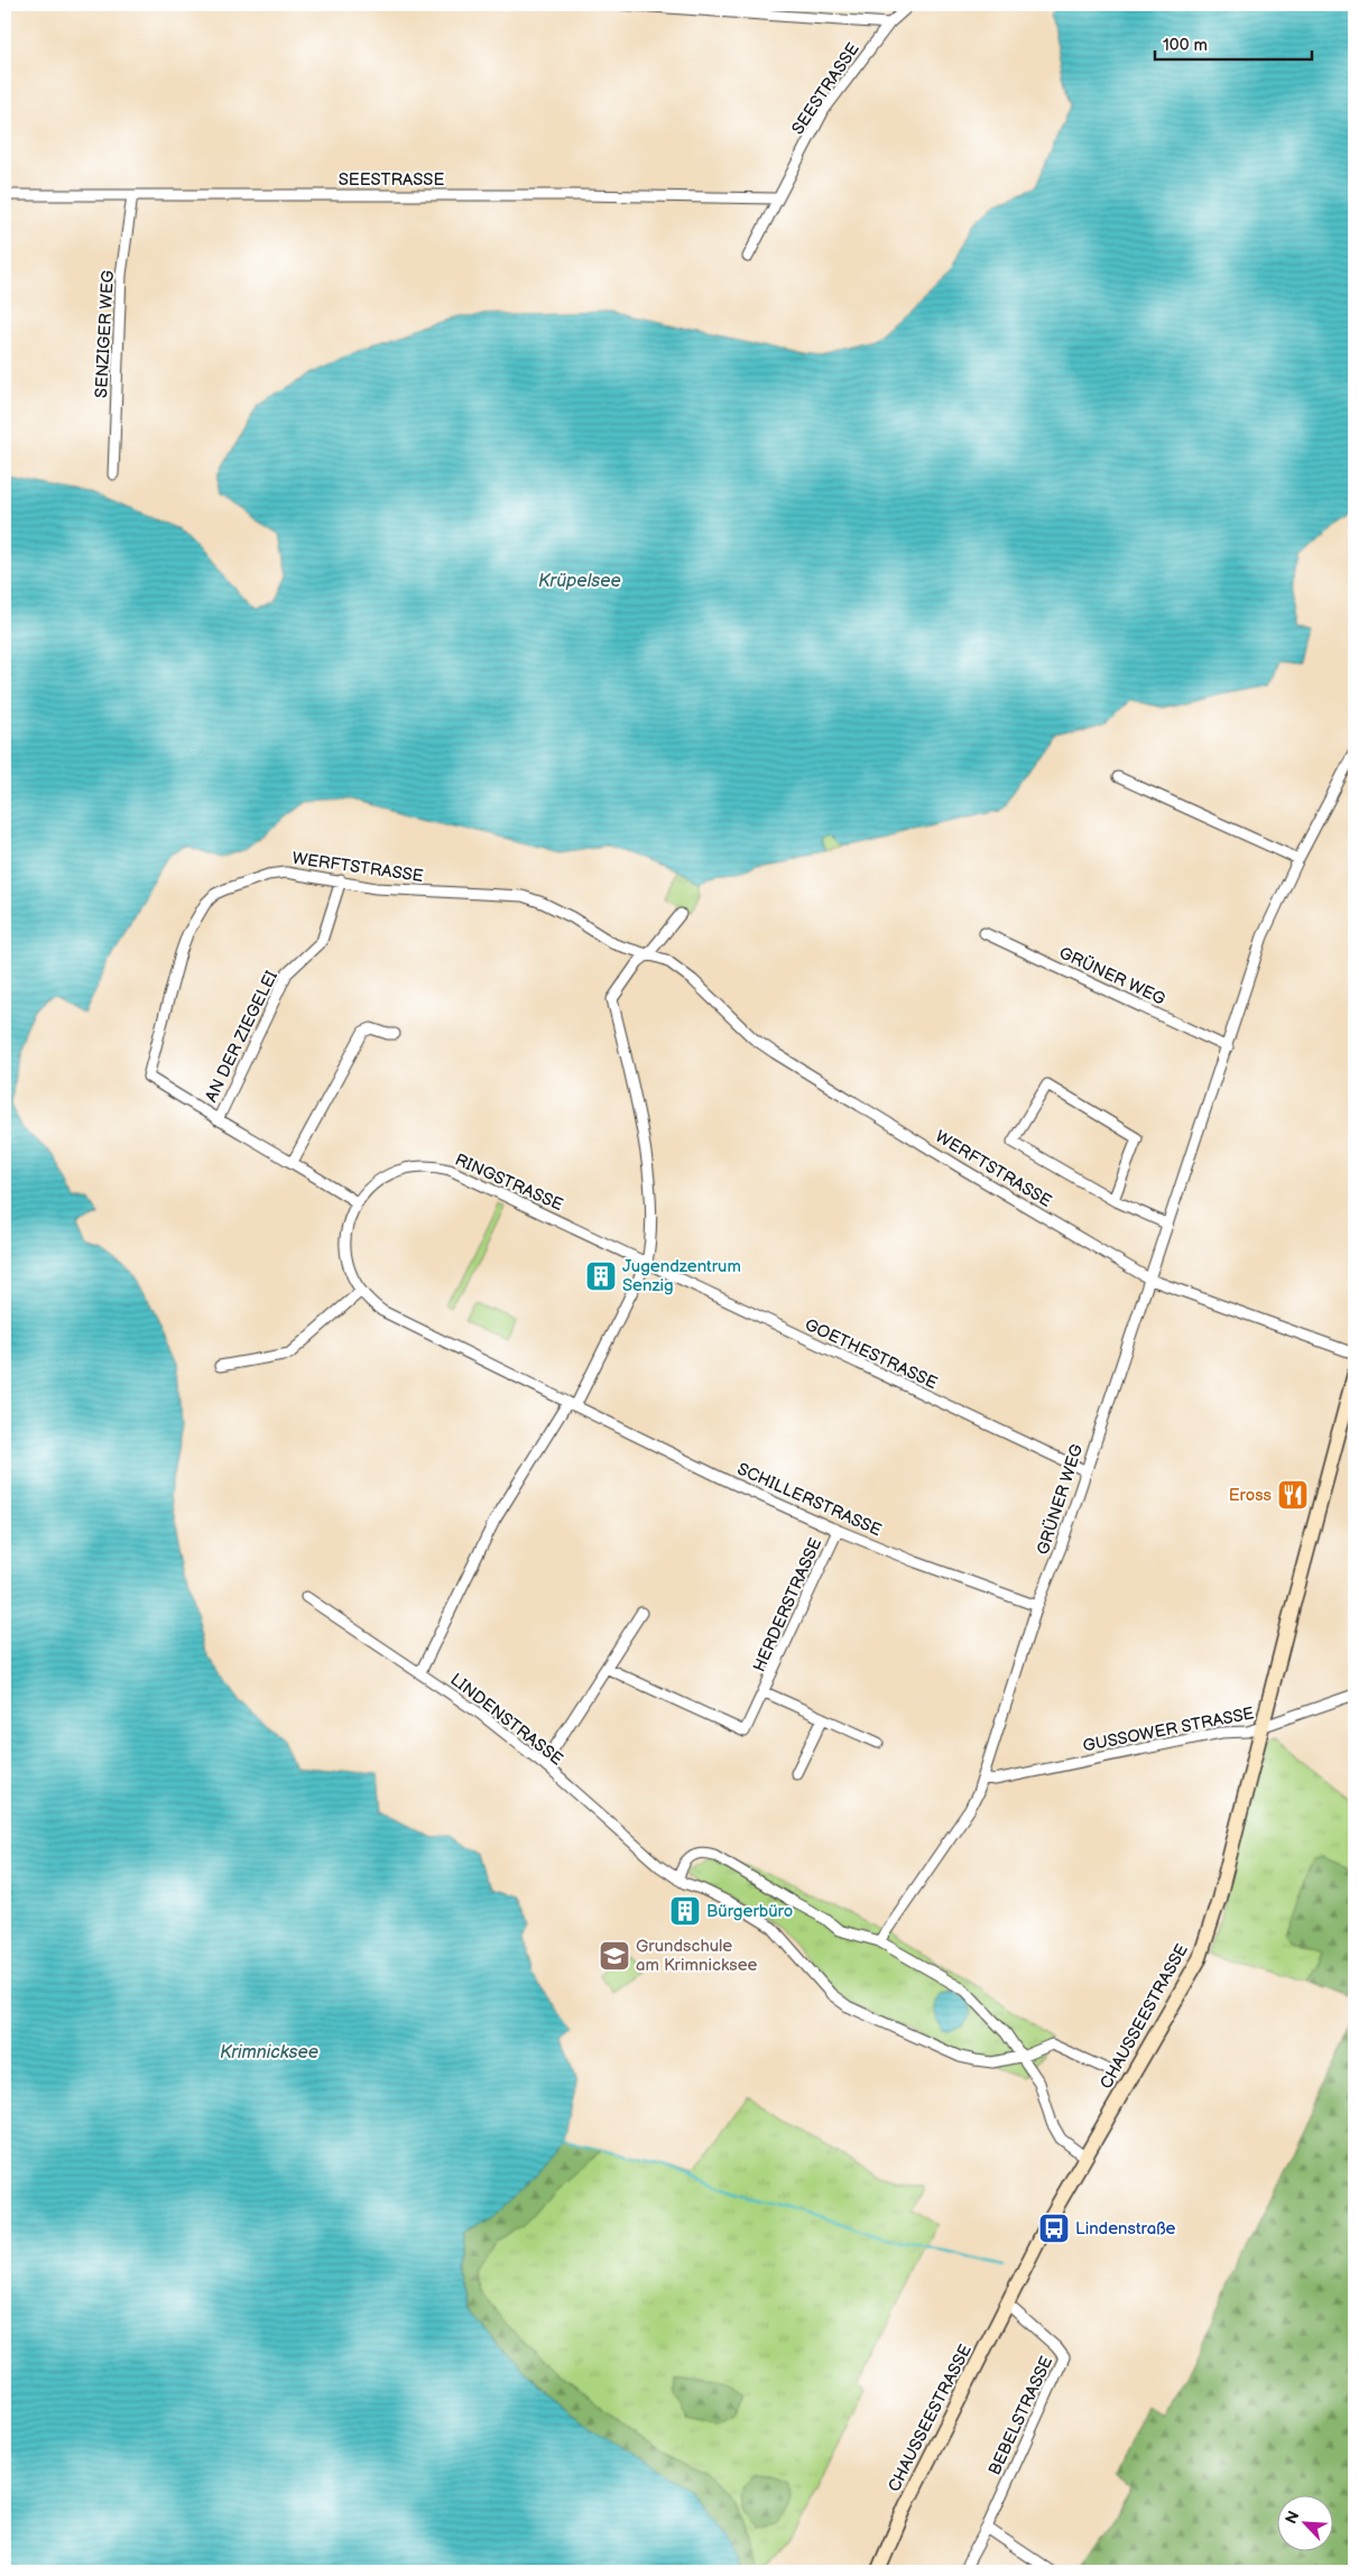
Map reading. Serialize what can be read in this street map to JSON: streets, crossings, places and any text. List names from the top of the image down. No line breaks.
{"streets":{"main road":["CHAUSSEESTRASSE"],"street":["SEESTRASSE","SENZIGER WEG","WERFTSTRASSE","GRÜNER WEG","AN DER ZIEGELEI","RINGSTRASSE","GOETHESTRASSE","SCHILLERSTRASSE","HERDERSTRASSE","LINDENSTRASSE","GUSSOWER STRASSE","BEBELSTRASSE"]},"crossings":[["SEESTRASSE","SENZIGER WEG"],["WERFTSTRASSE","GRÜNER WEG"],["WERFTSTRASSE","AN DER ZIEGELEI"],["GRÜNER WEG","GOETHESTRASSE"],["GRÜNER WEG","SCHILLERSTRASSE"],["GRÜNER WEG","GUSSOWER STRASSE"],["RINGSTRASSE","GOETHESTRASSE"],["RINGSTRASSE","SCHILLERSTRASSE"],["SCHILLERSTRASSE","HERDERSTRASSE"],["GUSSOWER STRASSE","CHAUSSEESTRASSE"],["CHAUSSEESTRASSE","BEBELSTRASSE"]],"water":["Krüpelsee","Krimnicksee"],"places":{"building":["Jugendzentrum Senzig","Bürgerbüro"],"restaurant":["Eross"],"school or university":["Grundschule am Krimnicksee"],"bus stop":["Lindenstraße"]},"scale_bar":"100 m","north":"top left"}
